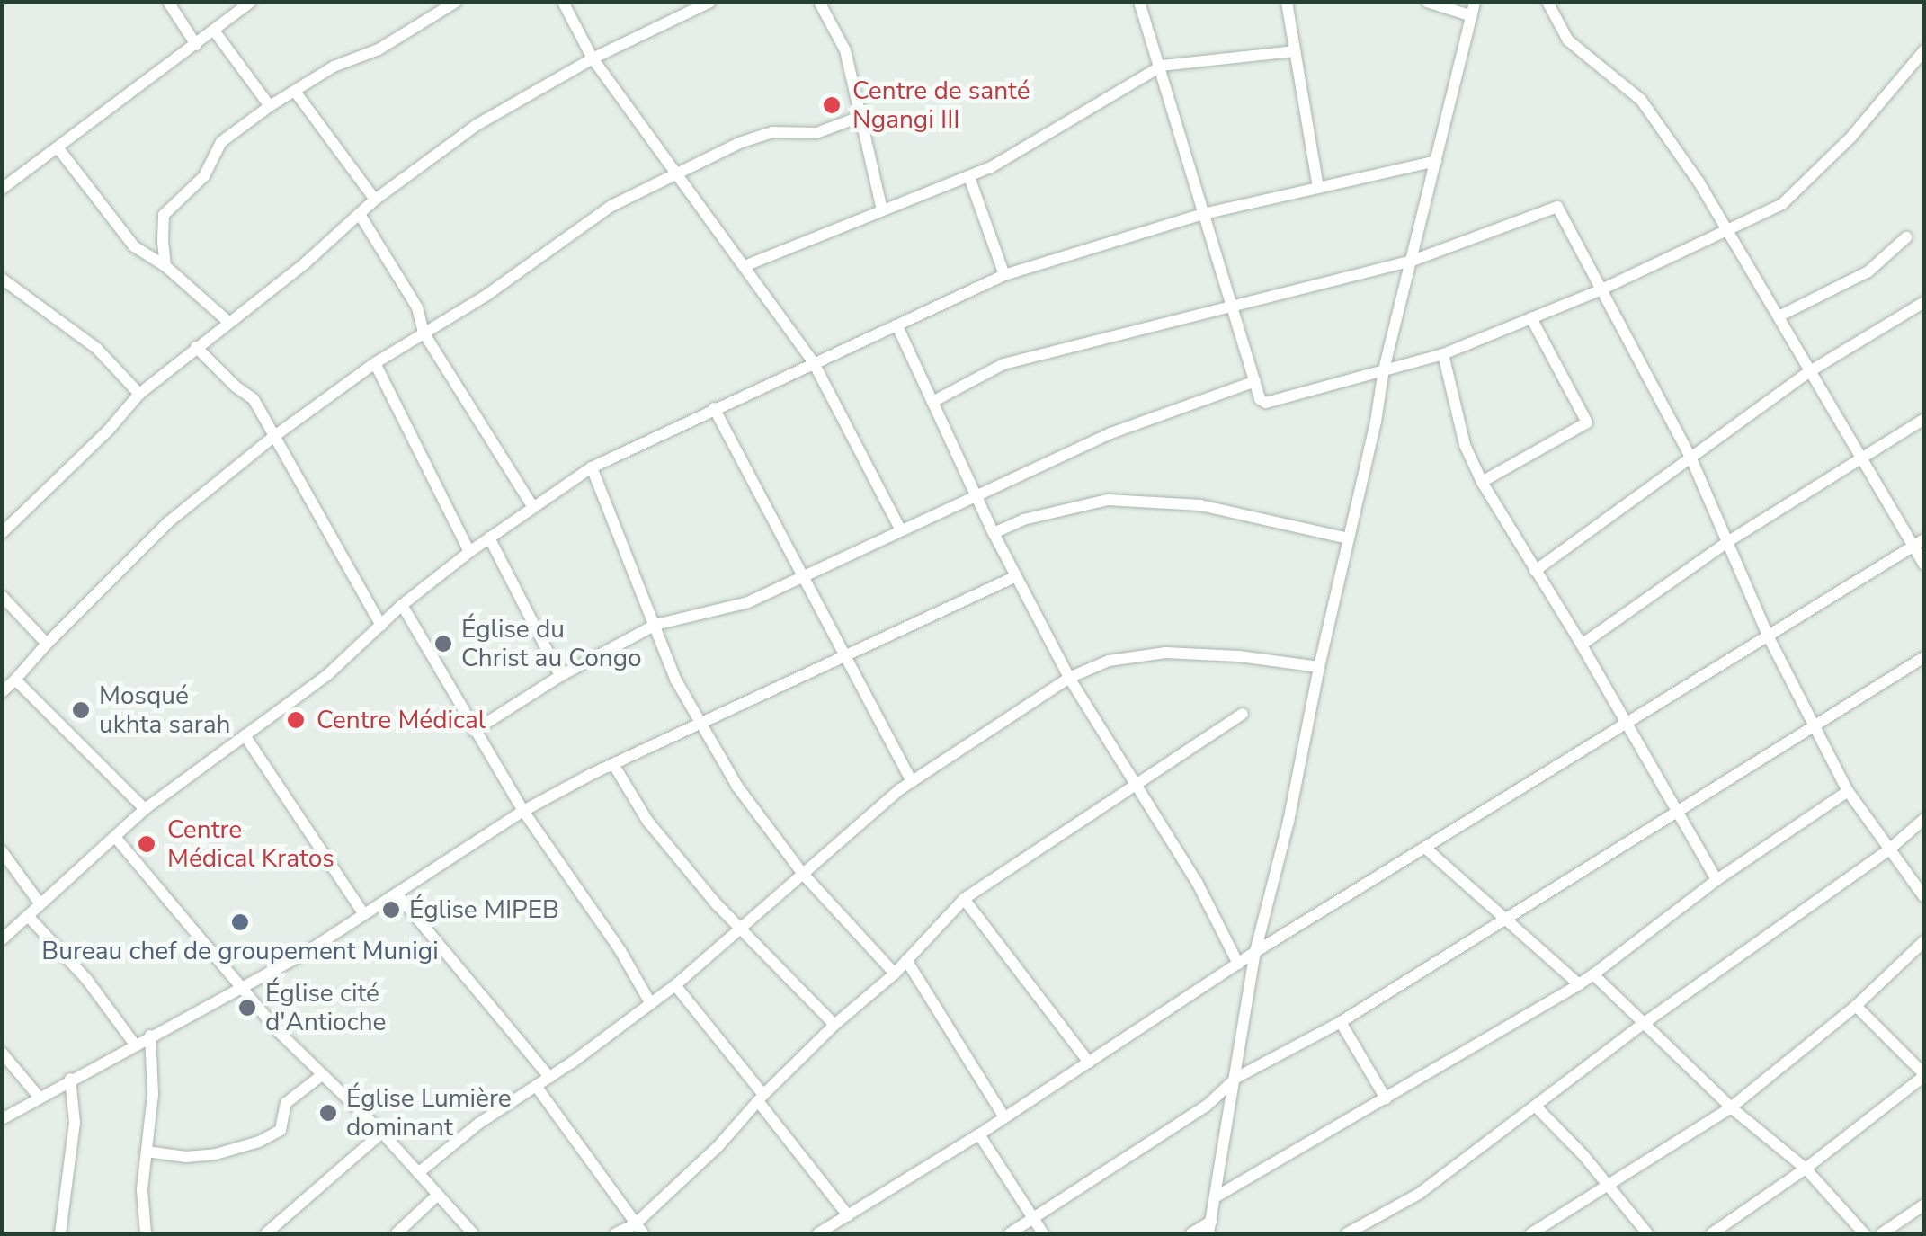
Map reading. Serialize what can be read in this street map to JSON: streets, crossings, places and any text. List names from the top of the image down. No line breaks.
{"places":["Centre de santé Ngangi III","Église du Christ au Congo","Mosqué ukhta sarah","Centre Médical","Centre Médical Kratos","Église MIPEB","Bureau chef de groupement Munigi","Église cité d'Antioche","Église Lumière dominant"]}
